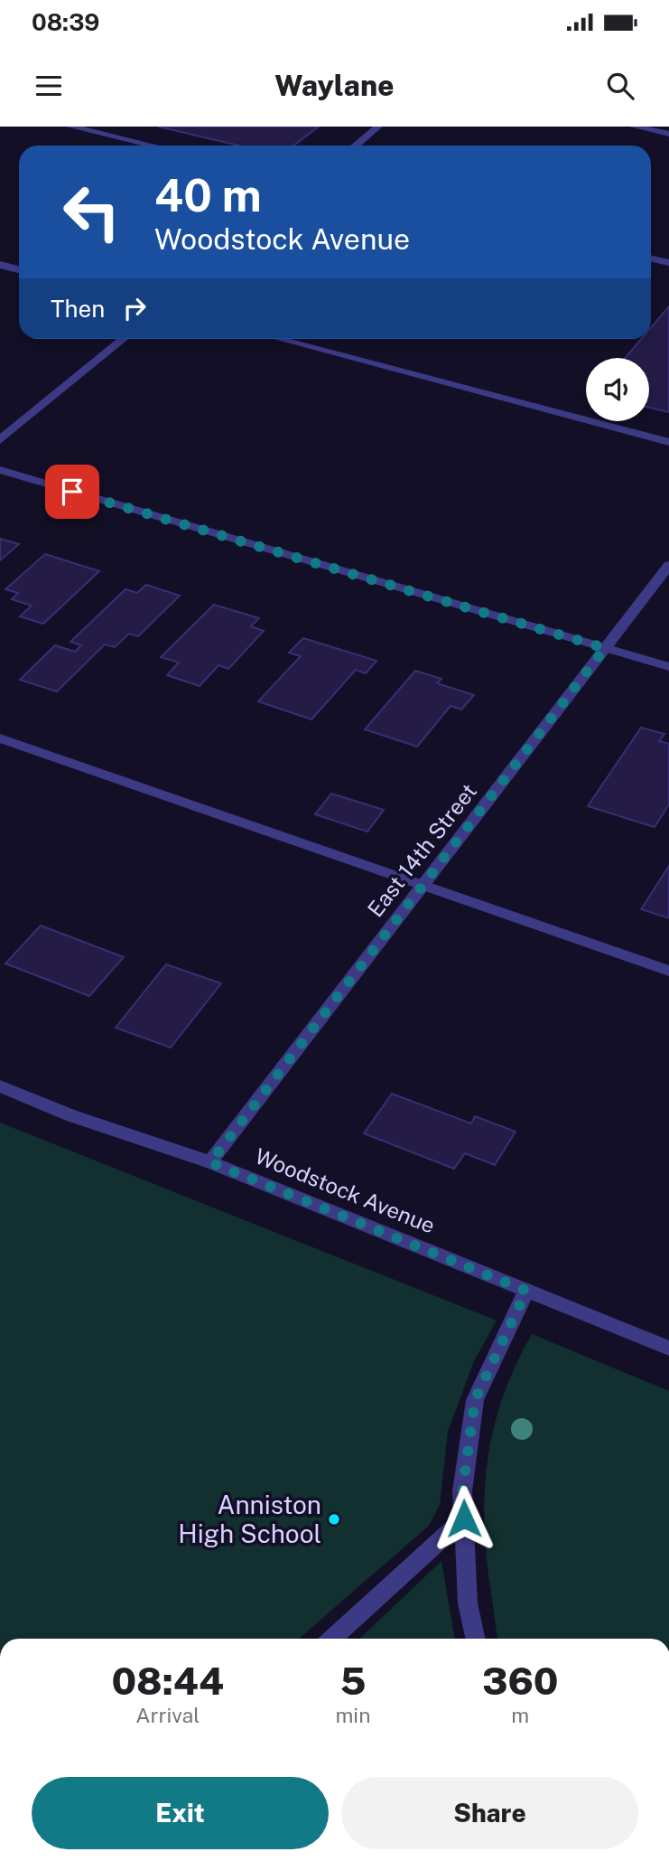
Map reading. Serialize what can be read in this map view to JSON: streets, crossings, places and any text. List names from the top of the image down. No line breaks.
{"streets":{"street":["East 14th Street","Woodstock Avenue"]},"crossings":[["East 14th Street","Woodstock Avenue"]],"places":["Anniston High School"],"page":{"status":"08:39","header":"Waylane","turn":["40 m","Woodstock Avenue"],"then":"Then","eta":["08:44","Arrival","5","min","360","m"],"buttons":["Exit","Share"]}}
